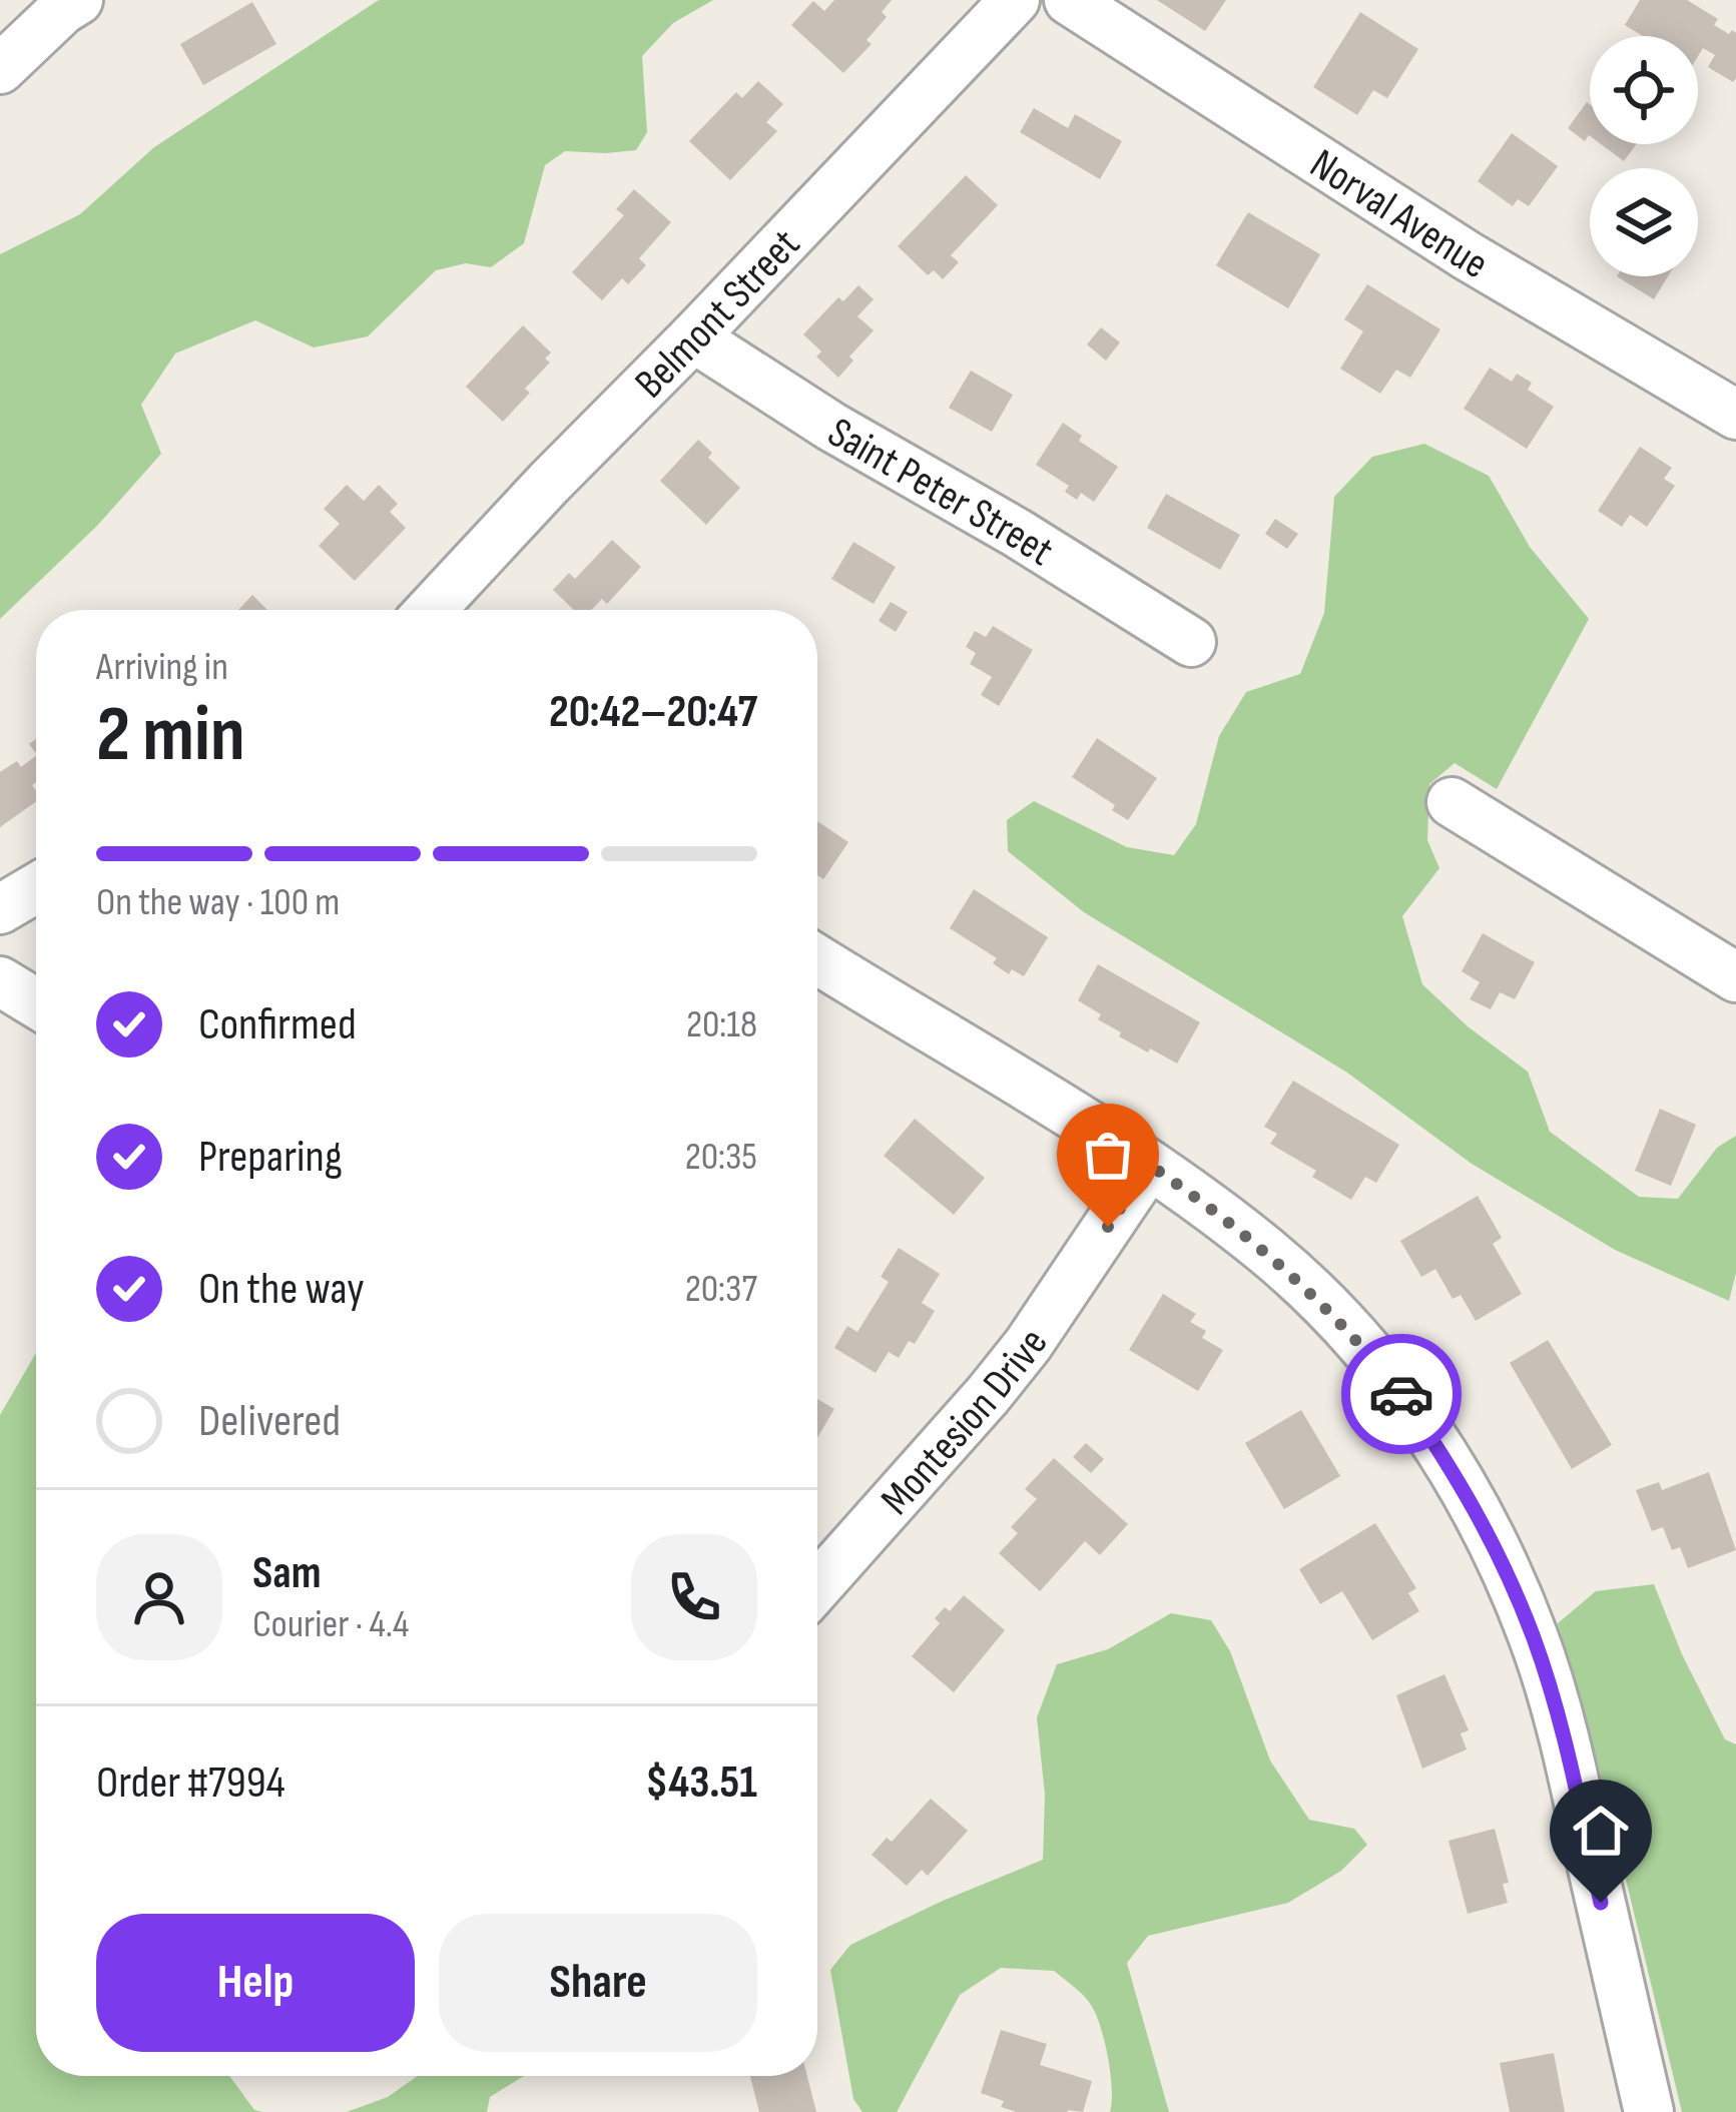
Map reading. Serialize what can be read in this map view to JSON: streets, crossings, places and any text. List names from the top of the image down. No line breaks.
{"streets":{"street":["Norval Avenue","Belmont Street","Saint Peter Street","Montesion Drive"]},"crossings":[["Belmont Street","Saint Peter Street"]],"page":{"heading":["2 min","Arriving in","20:42–20:47"],"panel":["Sam","Courier · 4.4","Order #7994","$43.51"],"bar":"On the way · 100 m","list":[["Confirmed","20:18"],["Preparing","20:35"],["On the way","20:37"],"Delivered"],"buttons":["Help","Share"]}}
